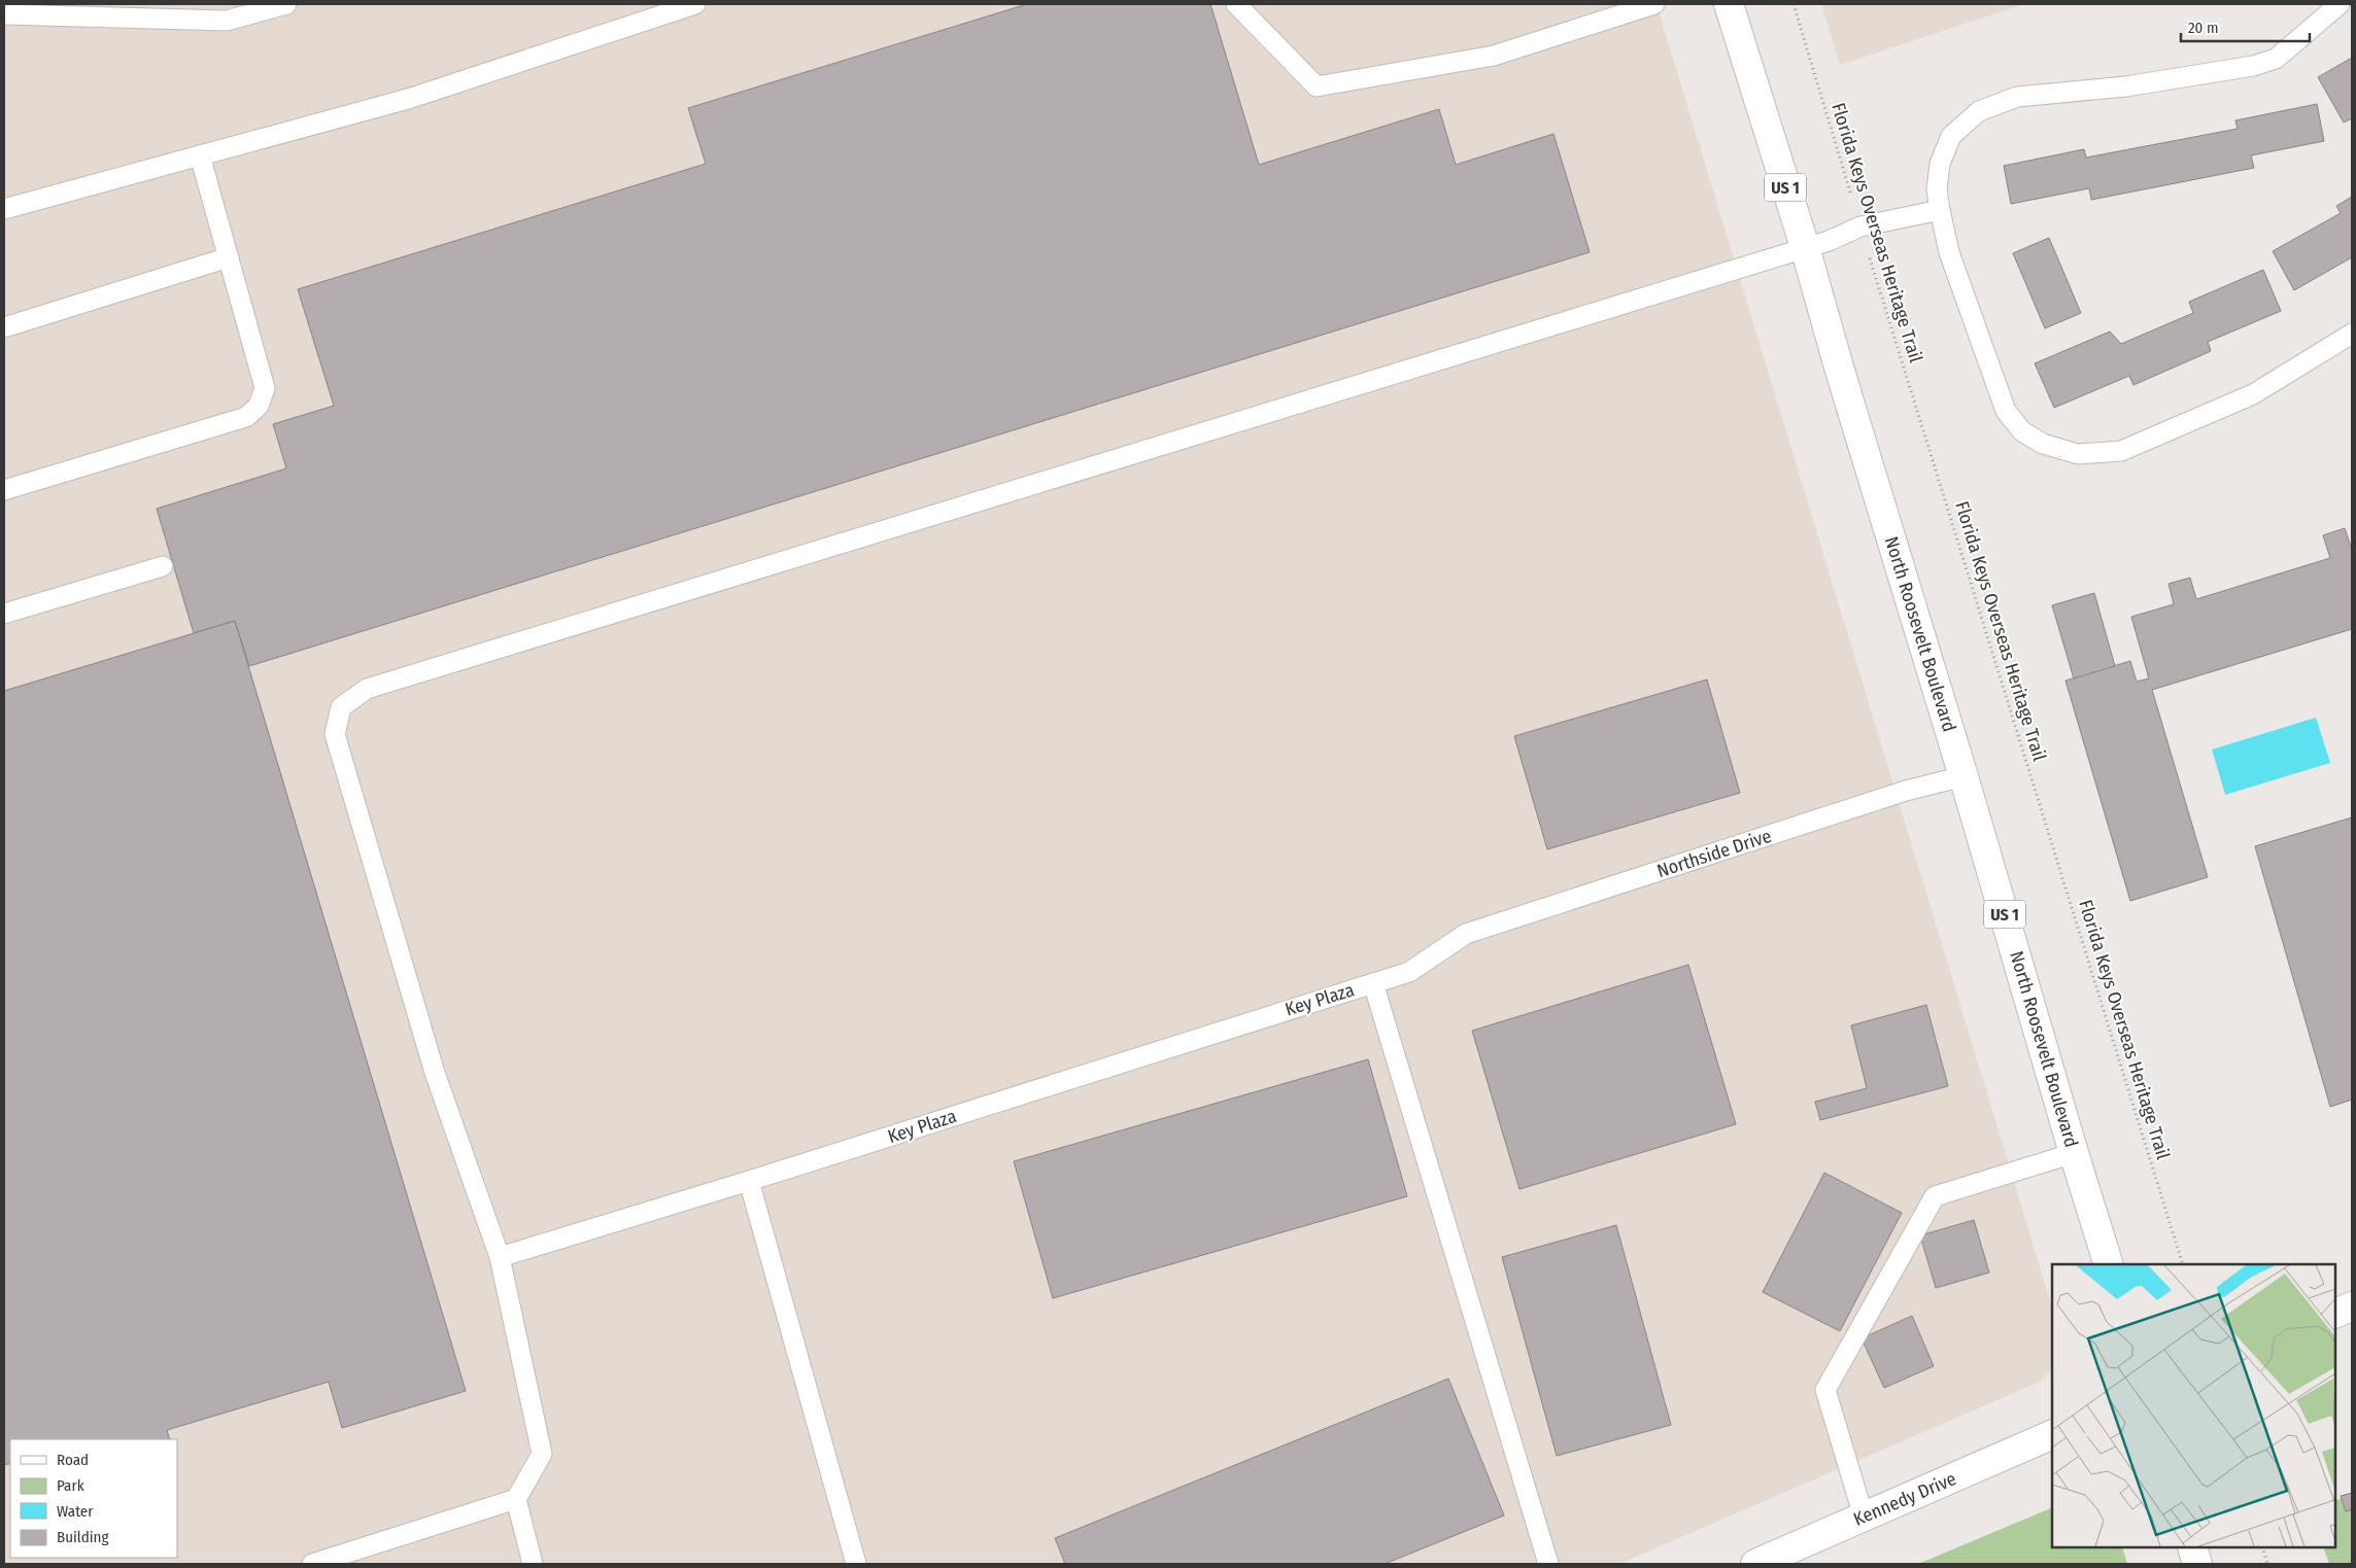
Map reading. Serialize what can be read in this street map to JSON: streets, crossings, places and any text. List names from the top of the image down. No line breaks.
{"streets":{"main road":["US 1","North Roosevelt Boulevard","Kennedy Drive"],"lane":["Northside Drive","Key Plaza"],"path":["Florida Keys Overseas Heritage Trail"]},"crossings":[["North Roosevelt Boulevard","Northside Drive"],["Northside Drive","Key Plaza"]],"legend":["Road","Park","Water","Building"],"scale_bar":"20 m"}
